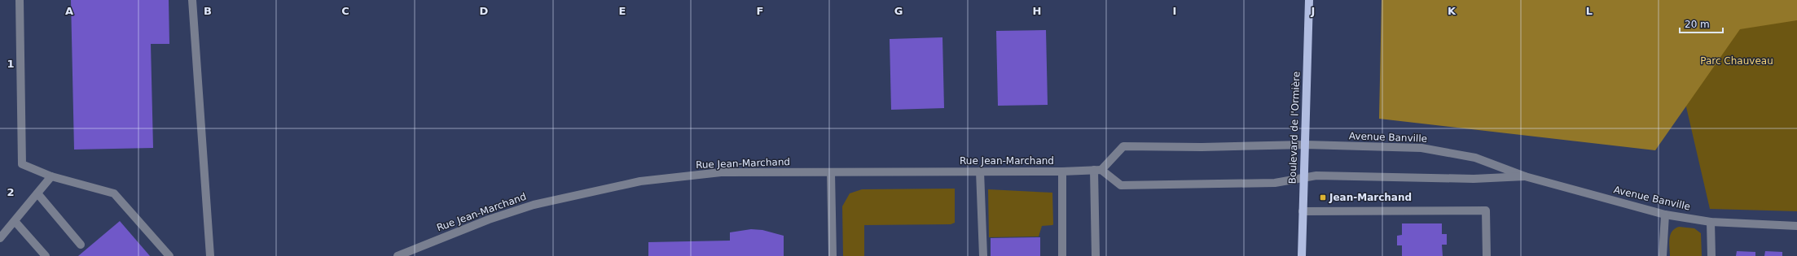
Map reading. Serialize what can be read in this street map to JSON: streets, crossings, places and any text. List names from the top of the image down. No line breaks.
{"streets":{"main road":["Boulevard de l'Ormière"],"street":["Avenue Banville","Rue Jean-Marchand"]},"crossings":[["Boulevard de l'Ormière","Avenue Banville"]],"parks":["Parc Chauveau"],"places":{"transit":["Jean-Marchand"]},"scale_bar":"20 m","grid":{"columns":["A","B","C","D","E","F","G","H","I","J","K","L"],"rows":["1","2"]}}
